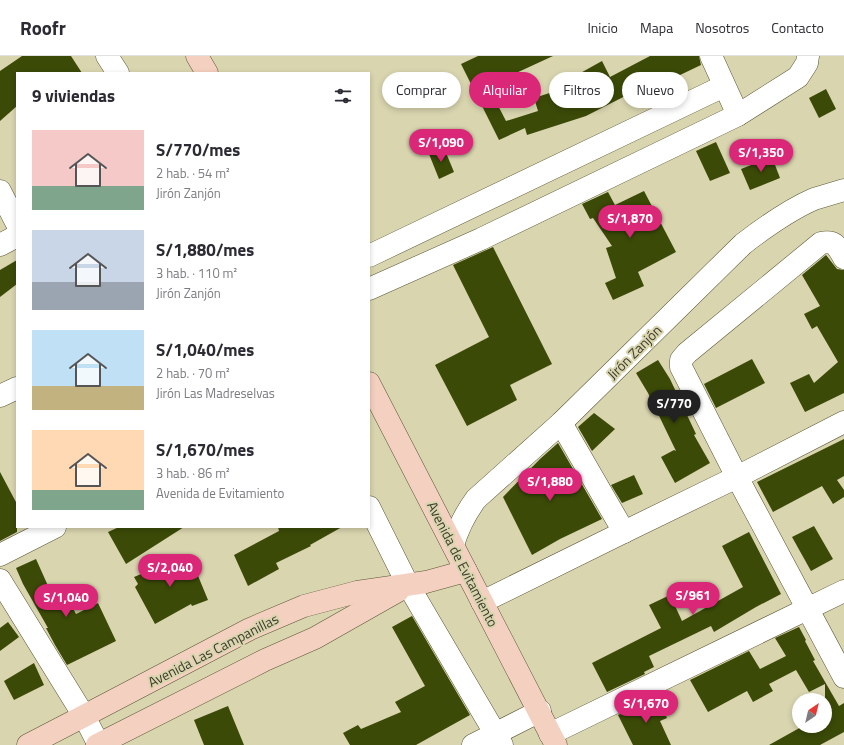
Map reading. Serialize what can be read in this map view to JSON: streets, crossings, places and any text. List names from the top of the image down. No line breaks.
{"streets":{"street":["Jirón Zanjón","Avenida de Evitamiento","Avenida Las Campanillas"]},"crossings":[["Jirón Zanjón","Avenida de Evitamiento"],["Avenida de Evitamiento","Avenida Las Campanillas"]],"north":"top right","page":{"header":"Roofr","nav":["Inicio","Mapa","Nosotros","Contacto"],"chip":["Comprar","Alquilar","Filtros","Nuevo"],"heading":"9 viviendas","list":[{"name":"S/770/mes","note":"2 hab. · 54 m² · Jirón Zanjón"},{"name":"S/1,880/mes","note":"3 hab. · 110 m² · Jirón Zanjón"},{"name":"S/1,040/mes","note":"2 hab. · 70 m² · Jirón Las Madreselvas"},{"name":"S/1,670/mes","note":"3 hab. · 86 m² · Avenida de Evitamiento"}],"price":["S/1,090","S/1,350","S/1,870","S/770","S/1,880","S/2,040","S/961","S/1,040","S/1,670"]}}
